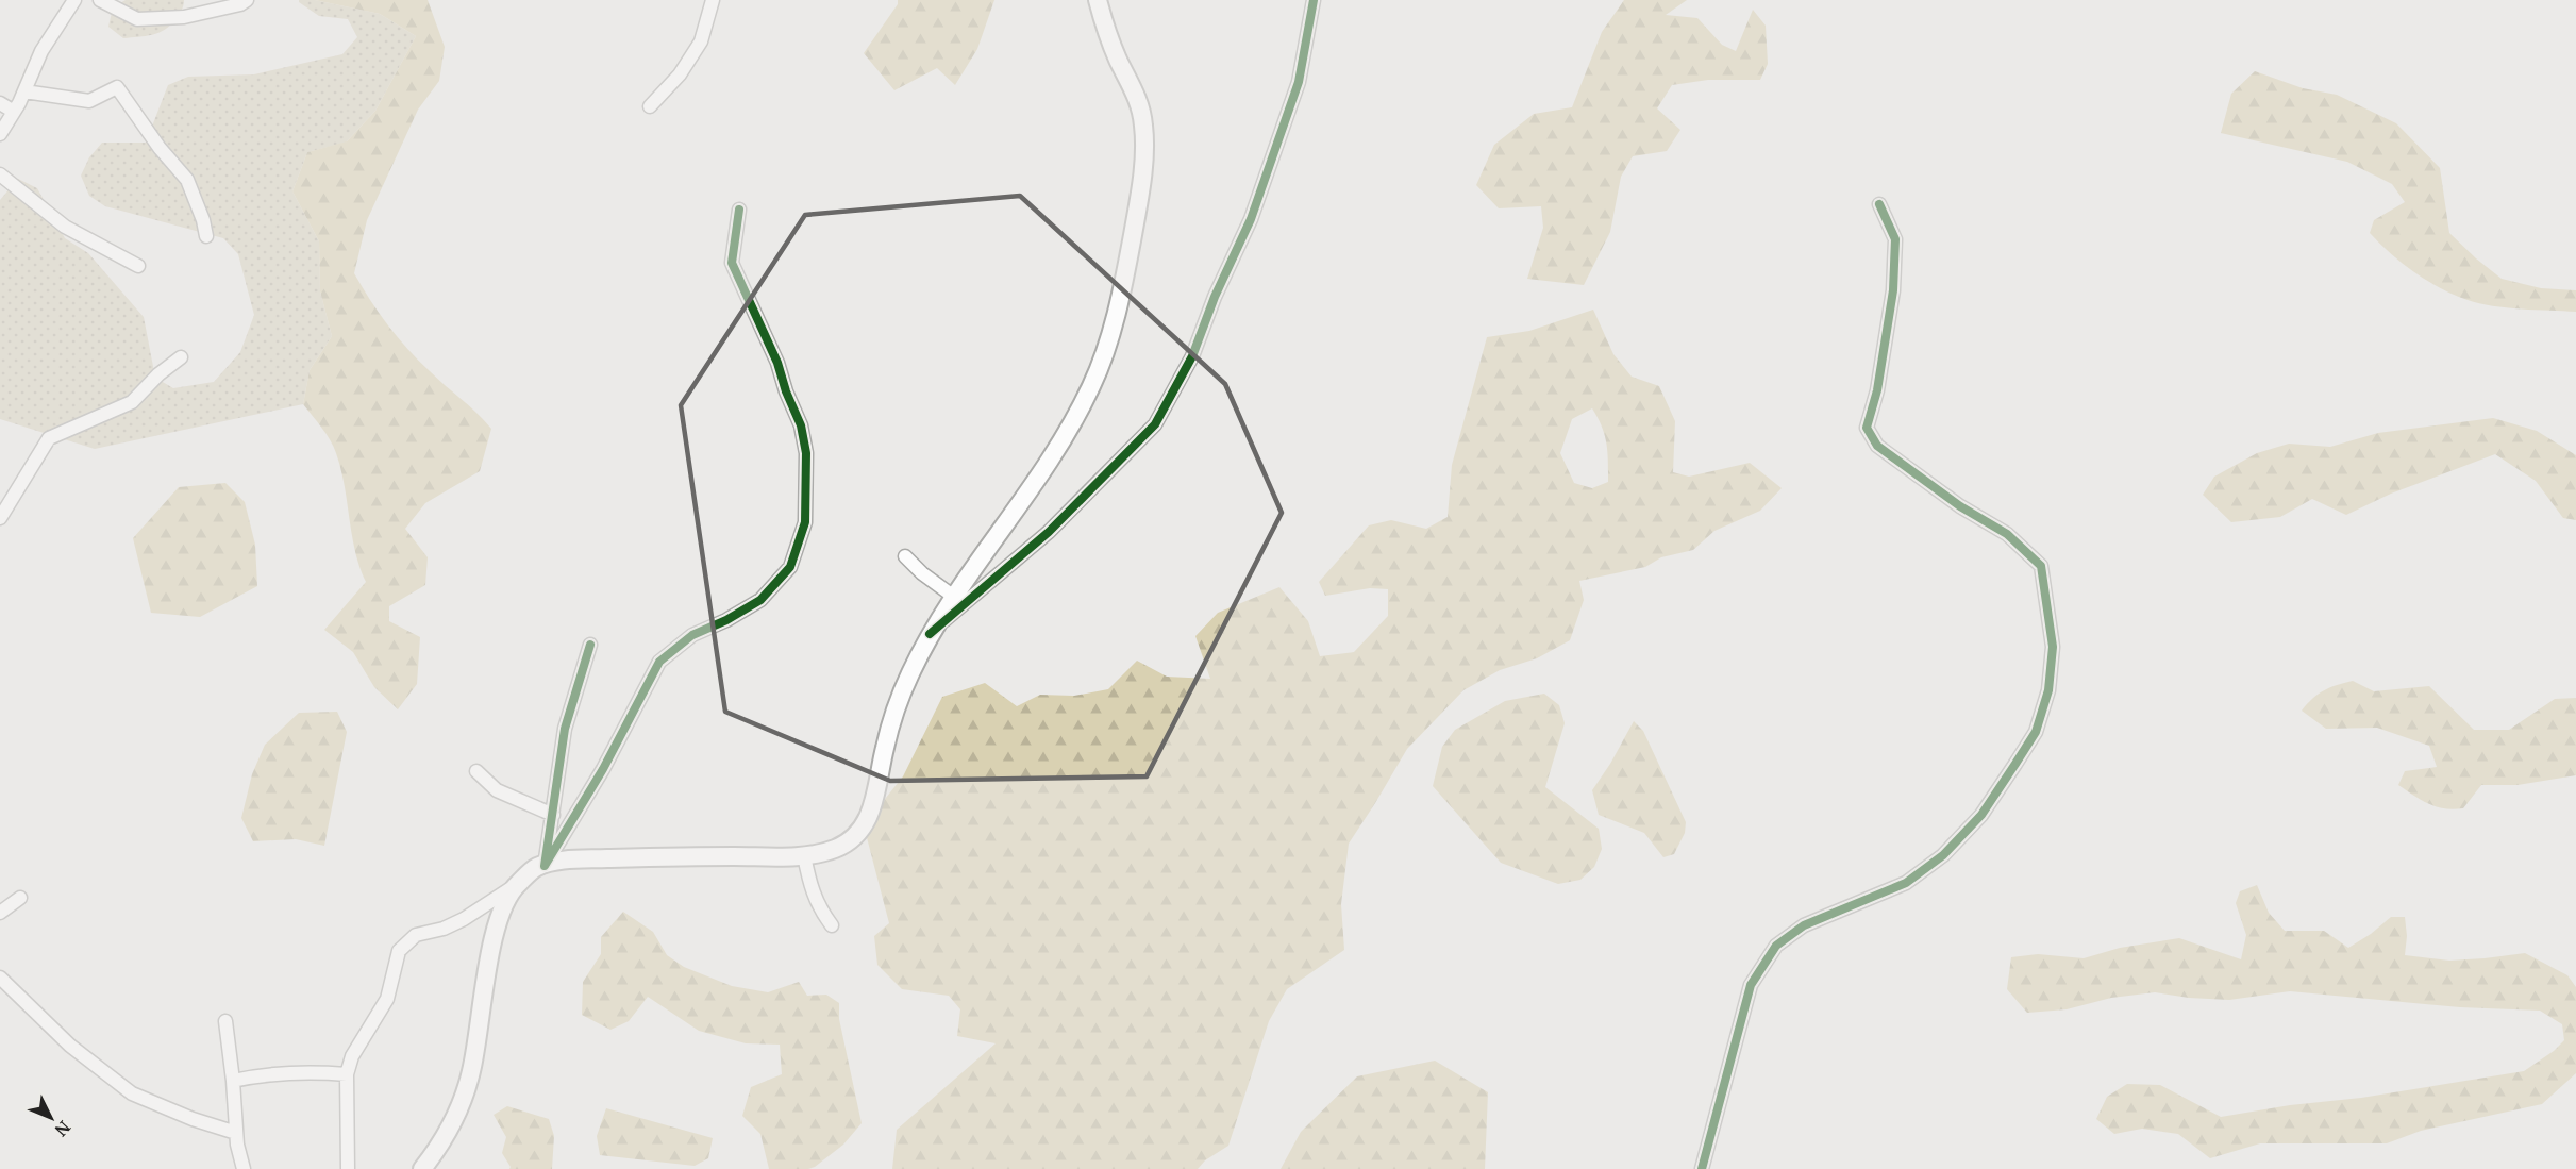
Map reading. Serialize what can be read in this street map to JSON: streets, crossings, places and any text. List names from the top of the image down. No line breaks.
{"north":"bottom right"}
